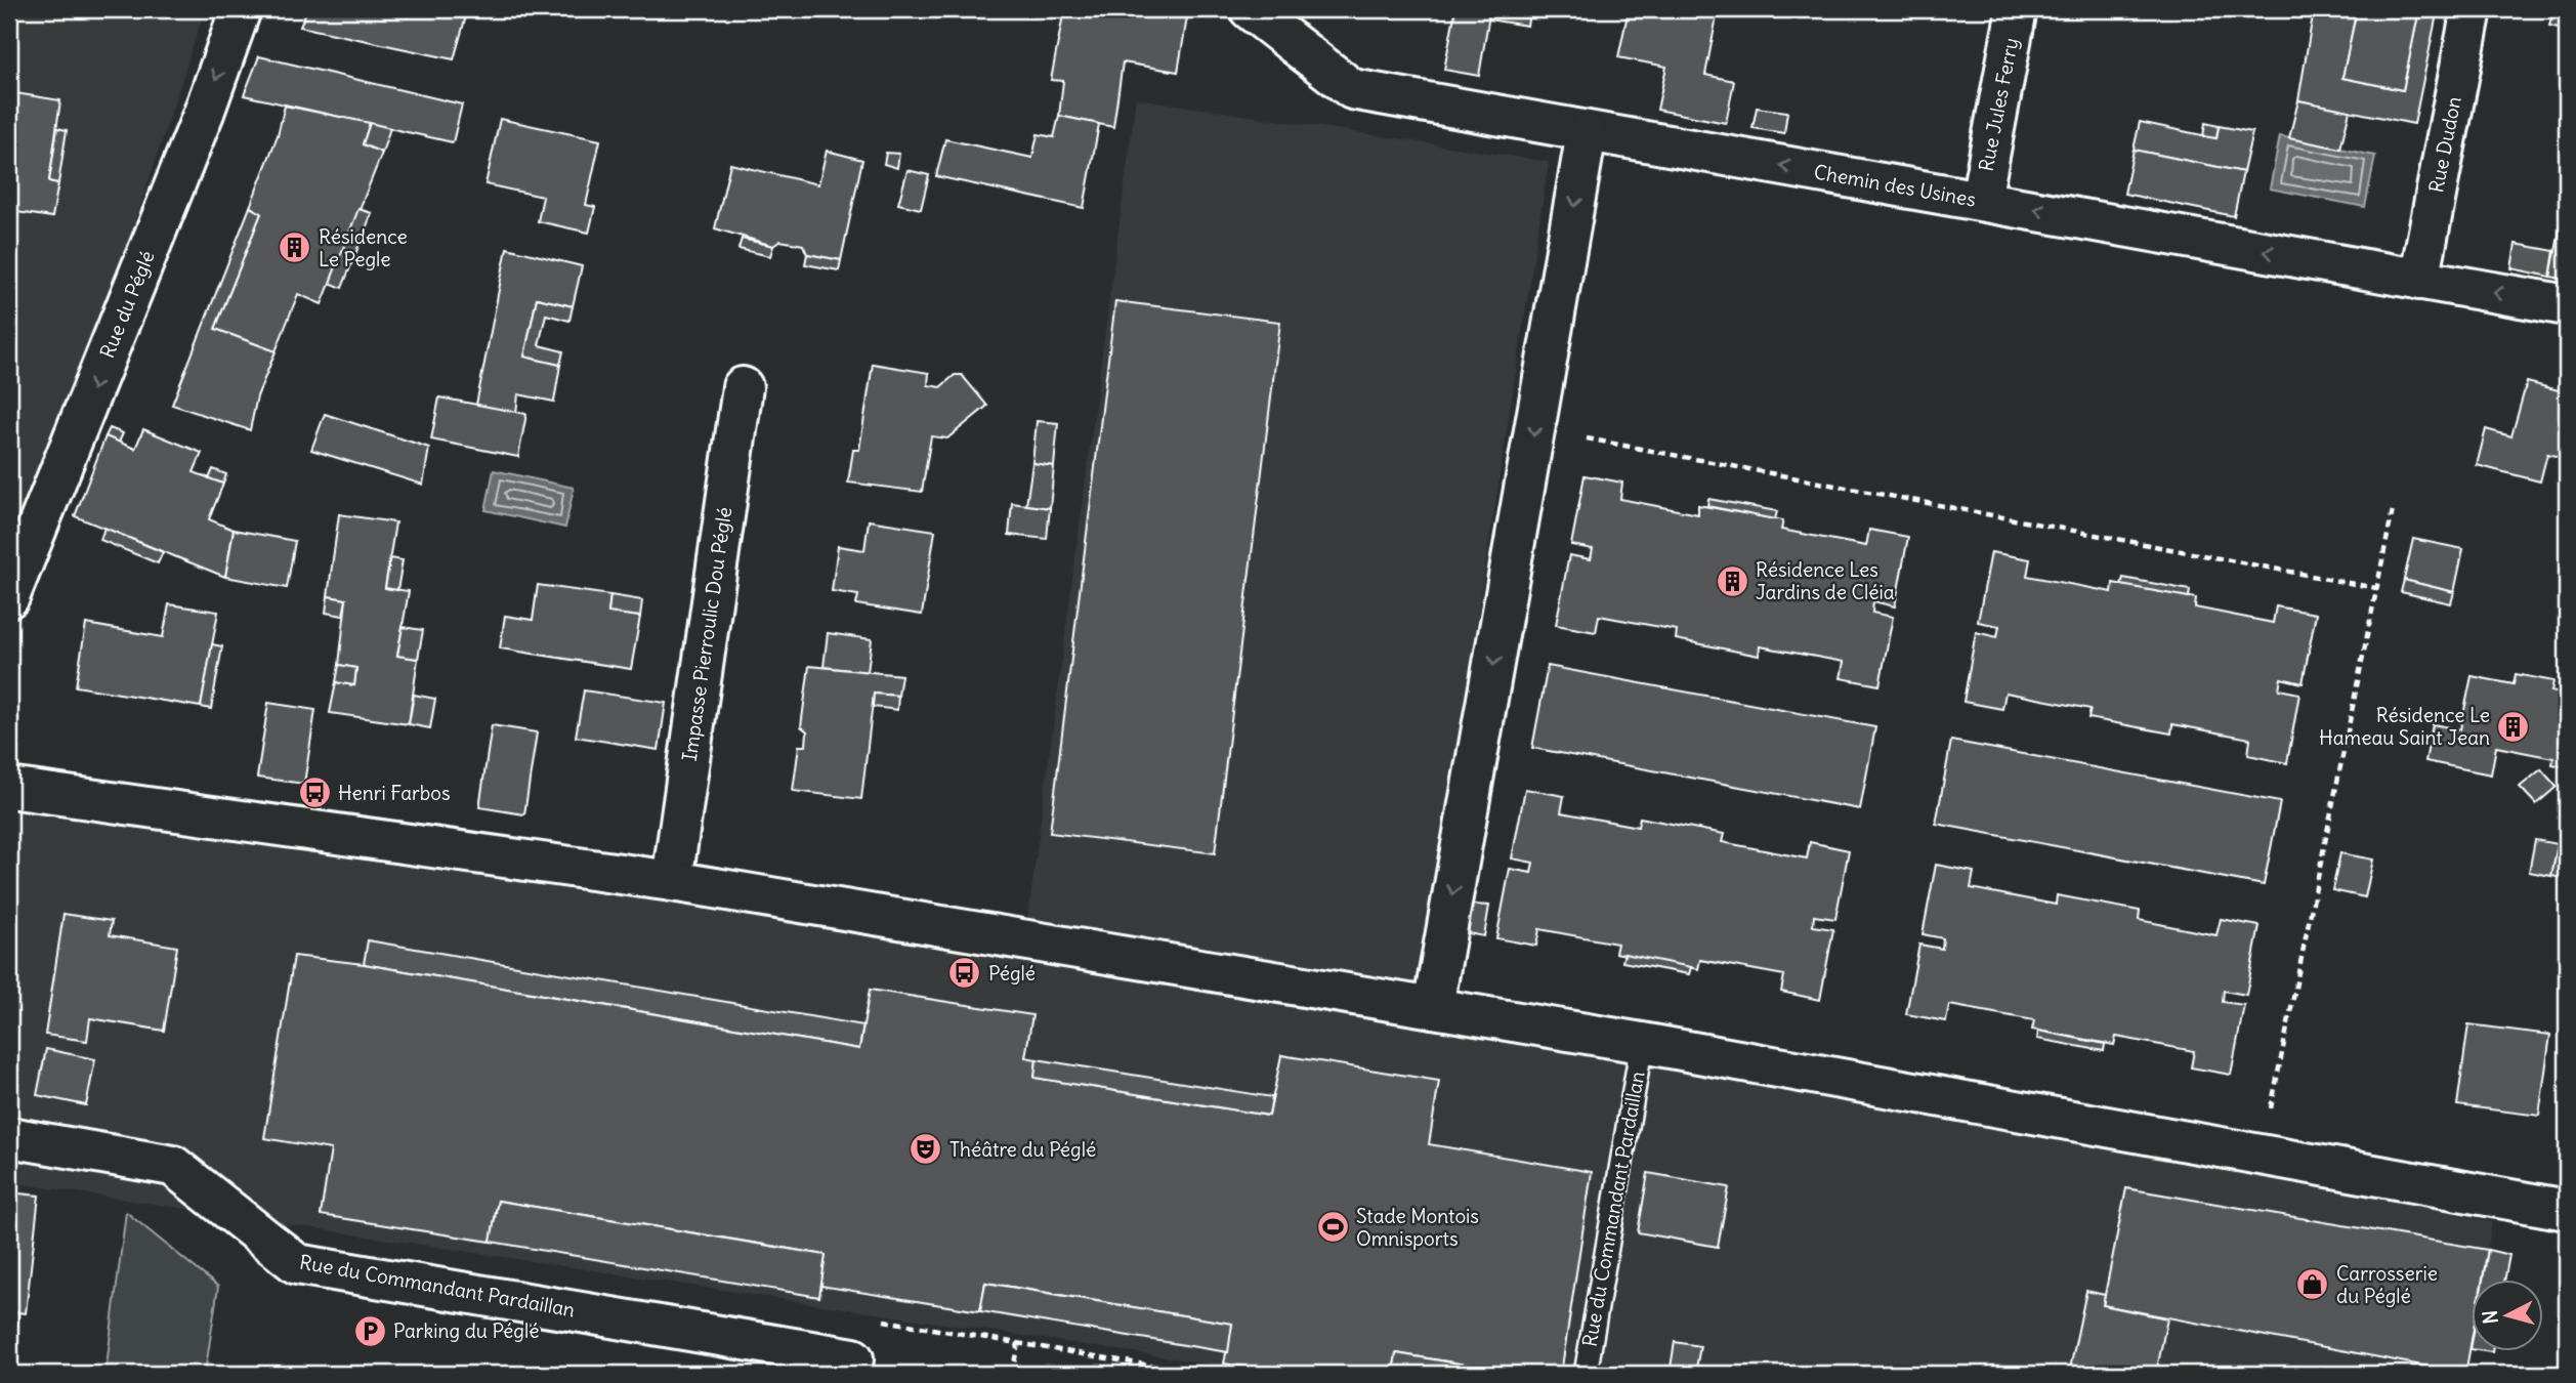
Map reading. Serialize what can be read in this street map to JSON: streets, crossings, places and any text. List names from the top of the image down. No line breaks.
{"streets":{"street":["Rue Jules Ferry","Rue Dudon","Chemin des Usines","Rue du Péglé","Impasse Pierroulic Dou Péglé","Rue du Commandant Pardaillan"]},"crossings":[["Rue Jules Ferry","Chemin des Usines"],["Rue Dudon","Chemin des Usines"]],"one_way":["Chemin des Usines","Rue du Péglé"],"places":{"building":["Résidence Le Pegle","Résidence Les Jardins de Cléia","Résidence Le Hameau Saint Jean"],"bus stop":["Henri Farbos","Péglé"],"theatre":["Théâtre du Péglé"],"sports":["Stade Montois Omnisports"],"shop":["Carrosserie du Péglé"],"parking":["Parking du Péglé"]},"north":"left"}
